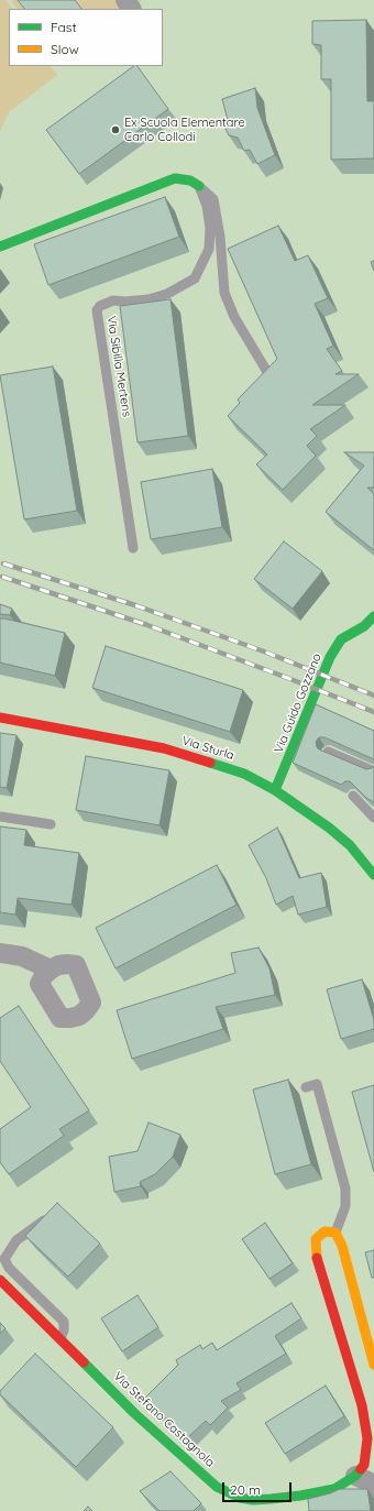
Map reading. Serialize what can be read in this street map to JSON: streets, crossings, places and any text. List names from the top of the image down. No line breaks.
{"streets":{"street":["Via Guido Gozzano","Via Sturla","Via Stefano Castagnola"],"lane":["Via Sibilla Mertens"]},"crossings":[["Via Guido Gozzano","Via Sturla"]],"places":["Ex Scuola Elementare Carlo Collodi"],"legend":["Fast","Slow"],"scale_bar":"20 m"}
